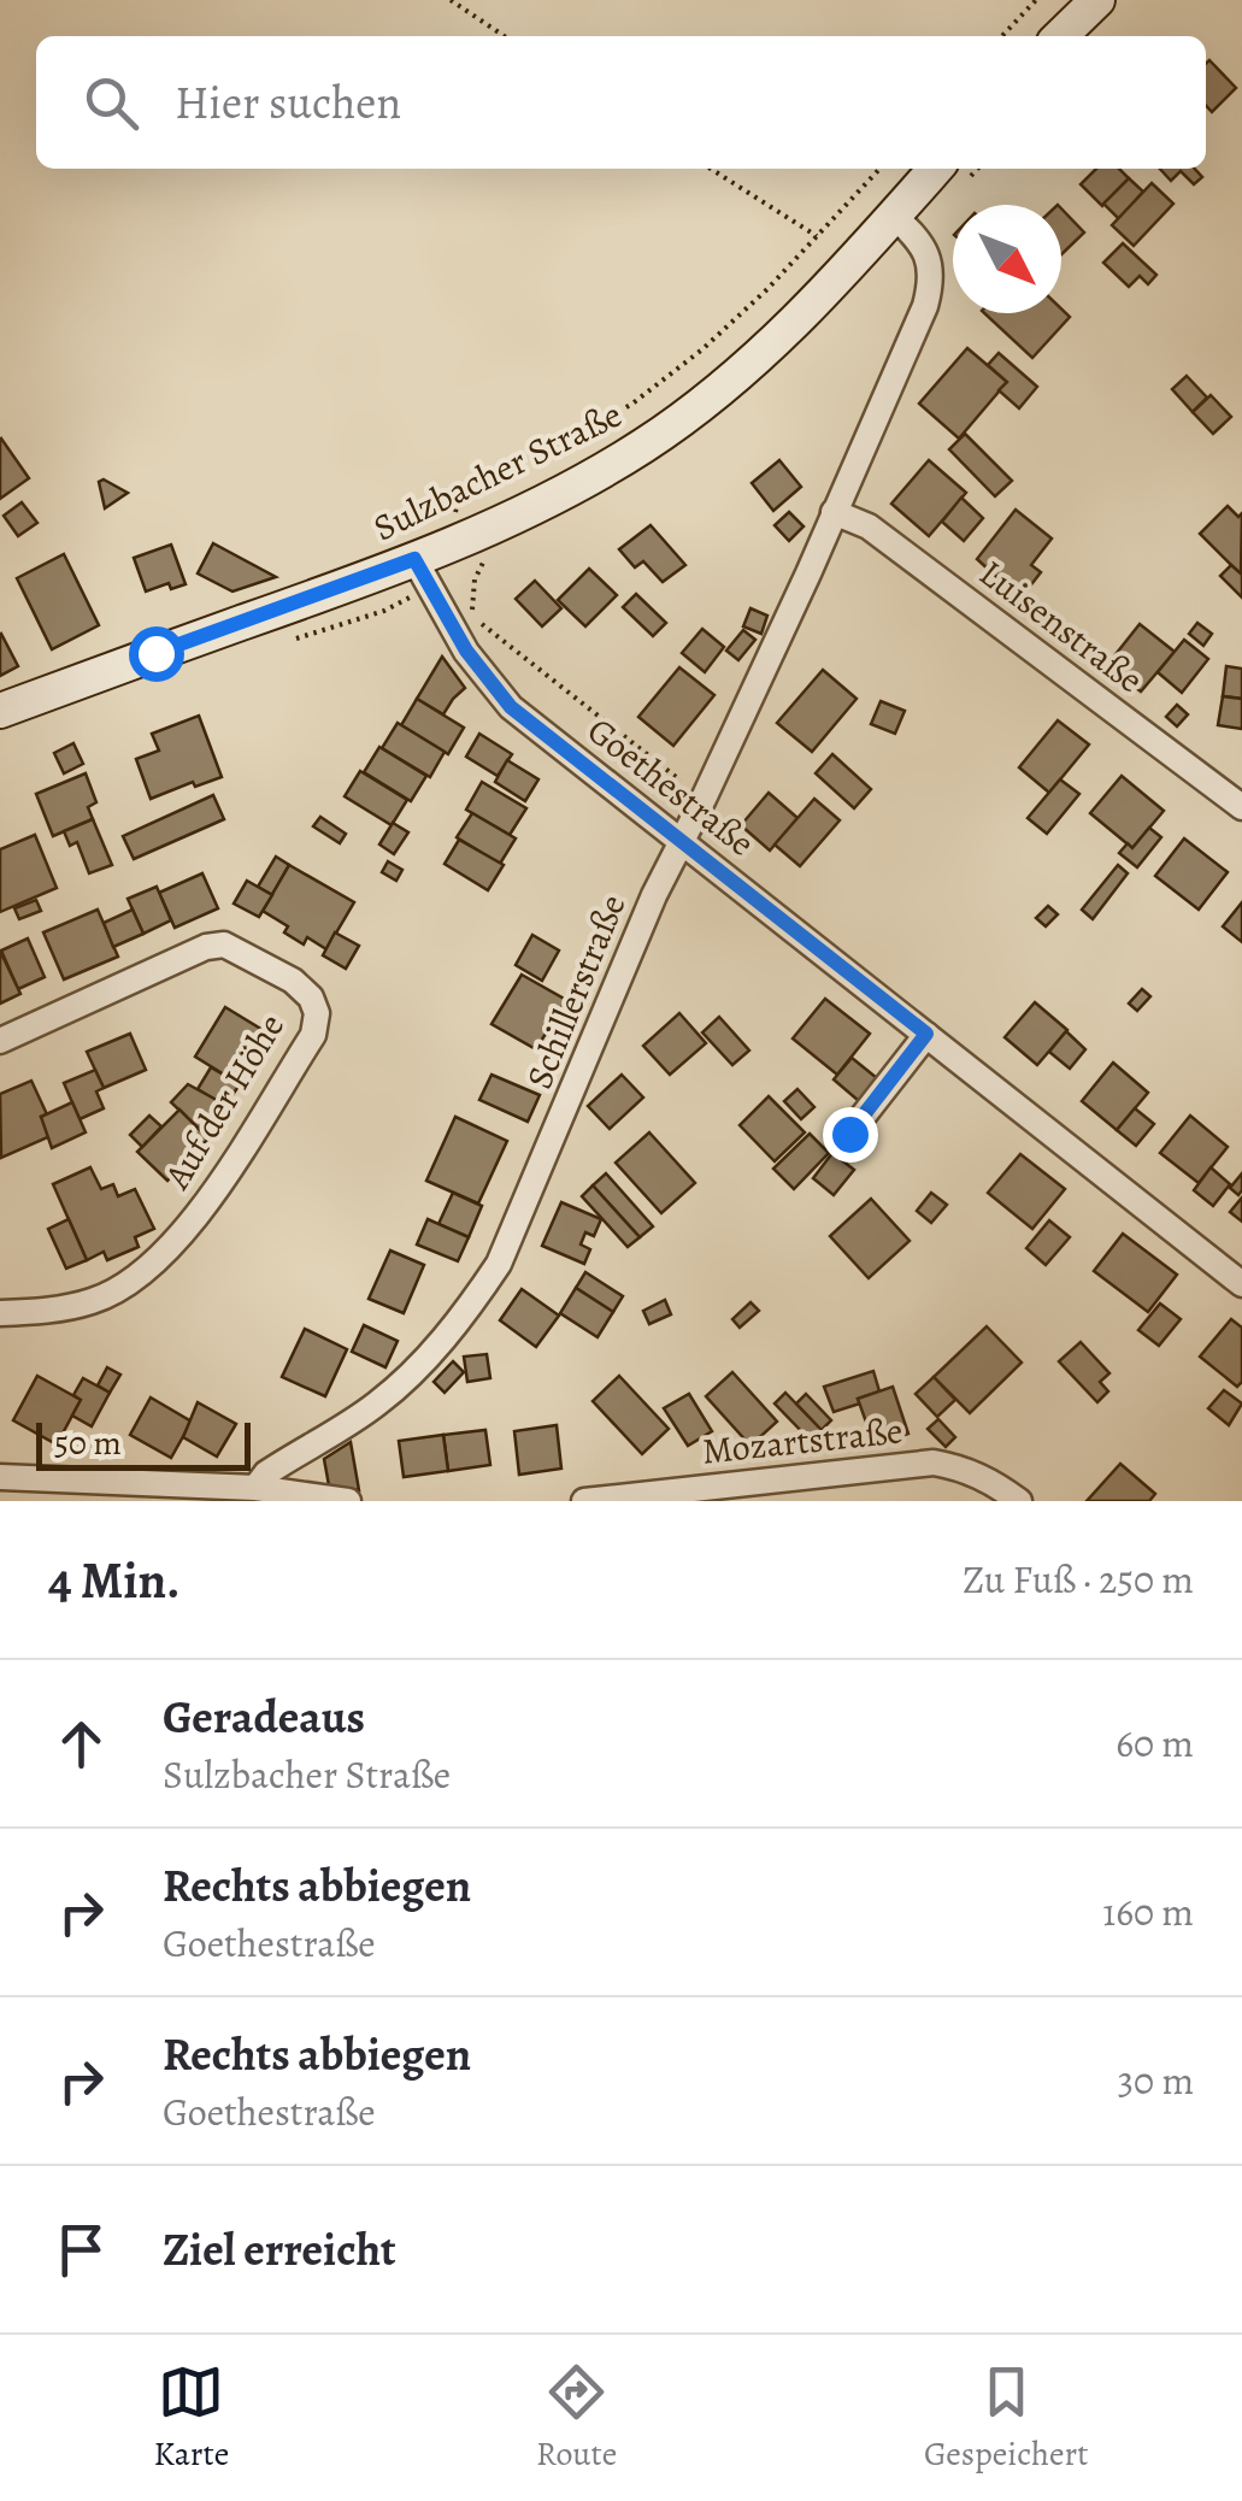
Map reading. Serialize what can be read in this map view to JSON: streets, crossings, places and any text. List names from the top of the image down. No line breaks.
{"streets":{"main road":["Sulzbacher Straße"],"street":["Luisenstraße","Goethestraße","Schillerstraße","Auf der Höhe","Mozartstraße"]},"crossings":[["Sulzbacher Straße","Goethestraße"],["Sulzbacher Straße","Schillerstraße"],["Luisenstraße","Schillerstraße"],["Goethestraße","Schillerstraße"]],"scale_bar":"50 m","north":"bottom right","page":{"search":"Hier suchen","scale":"50 m","heading":["4 Min.","Zu Fuß · 250 m"],"list":[["Geradeaus","Sulzbacher Straße","60 m"],["Rechts abbiegen","Goethestraße","160 m"],["Rechts abbiegen","Goethestraße","30 m"],"Ziel erreicht"],"nav":["Karte","Route","Gespeichert"]}}
